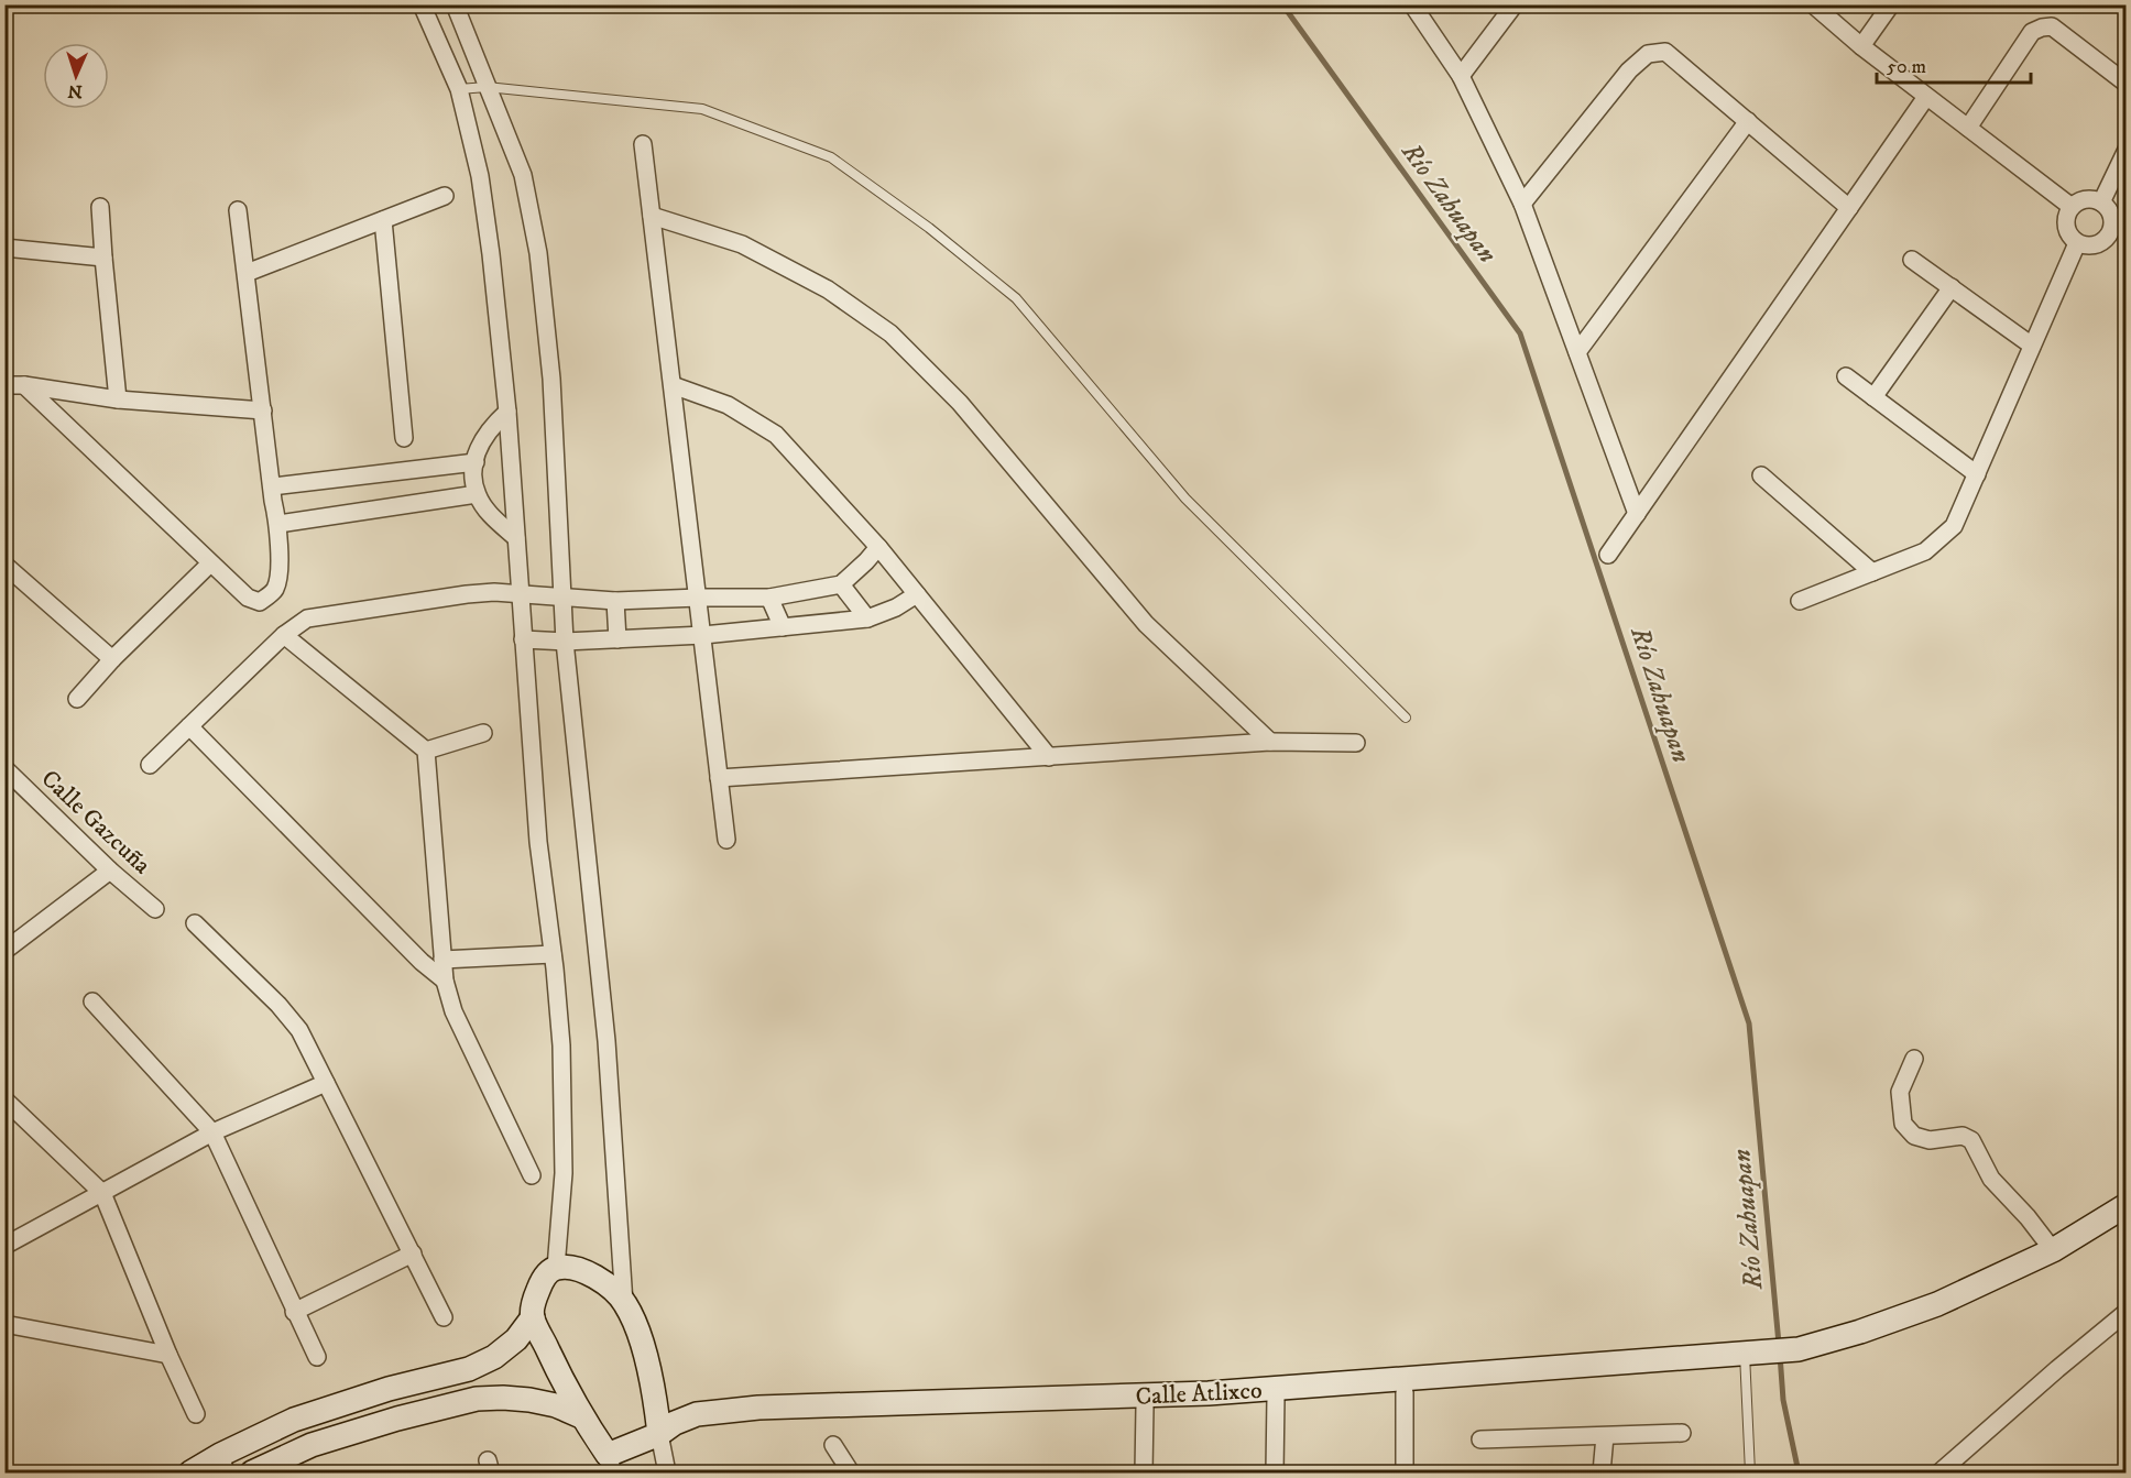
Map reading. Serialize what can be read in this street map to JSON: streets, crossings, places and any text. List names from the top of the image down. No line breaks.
{"streets":{"street":["Calle Gazcuña","Calle Atlixco"]},"water":["Río Zahuapan"],"scale_bar":"50 m","north":"bottom"}
